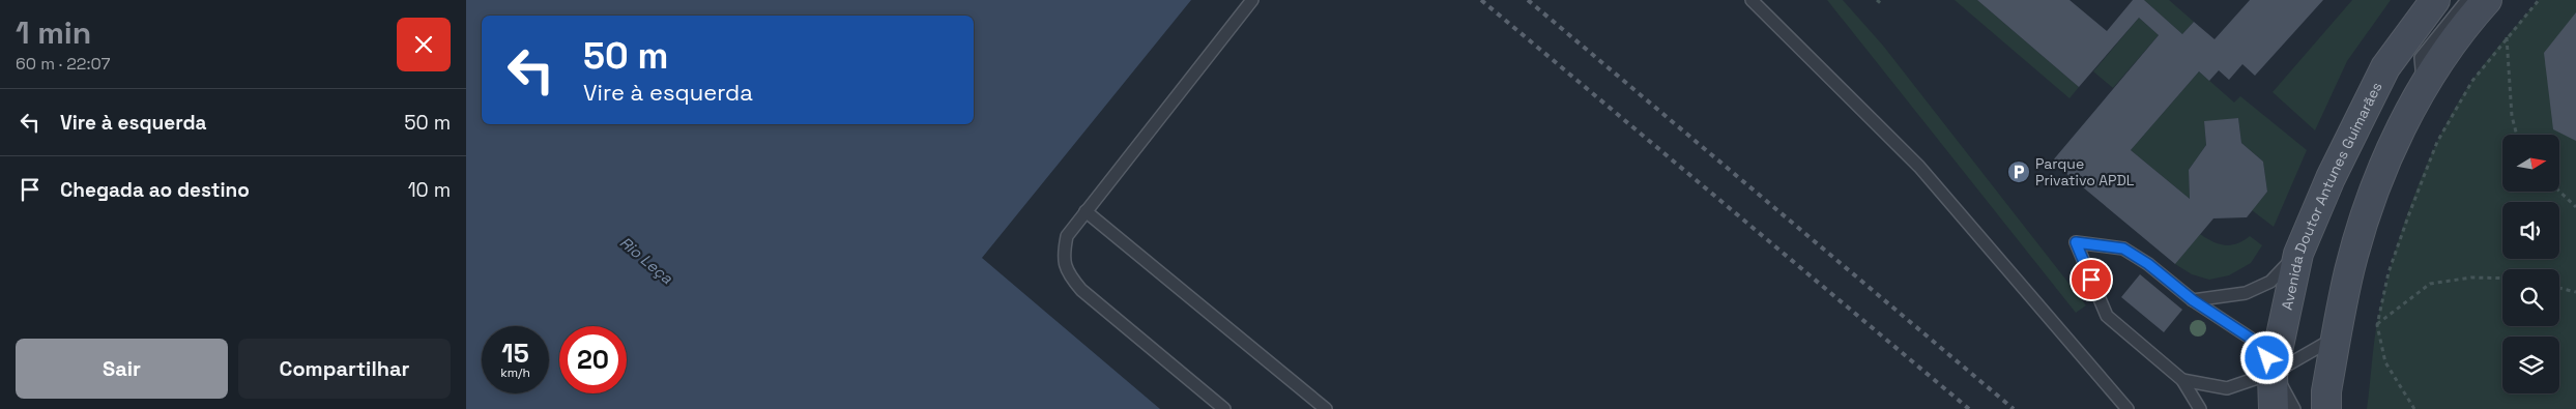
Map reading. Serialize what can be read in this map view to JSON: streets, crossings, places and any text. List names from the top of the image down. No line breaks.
{"streets":{"main road":["Avenida Doutor Antunes Guimarães"]},"water":["Rio Leça"],"places":{"parking":["Parque Privativo APDL"]},"north":"right","page":{"heading":["1 min","60 m · 22:07"],"turn":["50 m","Vire à esquerda"],"list":[{"name":"Vire à esquerda","value":"50 m"},{"name":"Chegada ao destino","value":"10 m"}],"speed":"15 km/h","limit":"20","buttons":["Sair","Compartilhar"]}}
